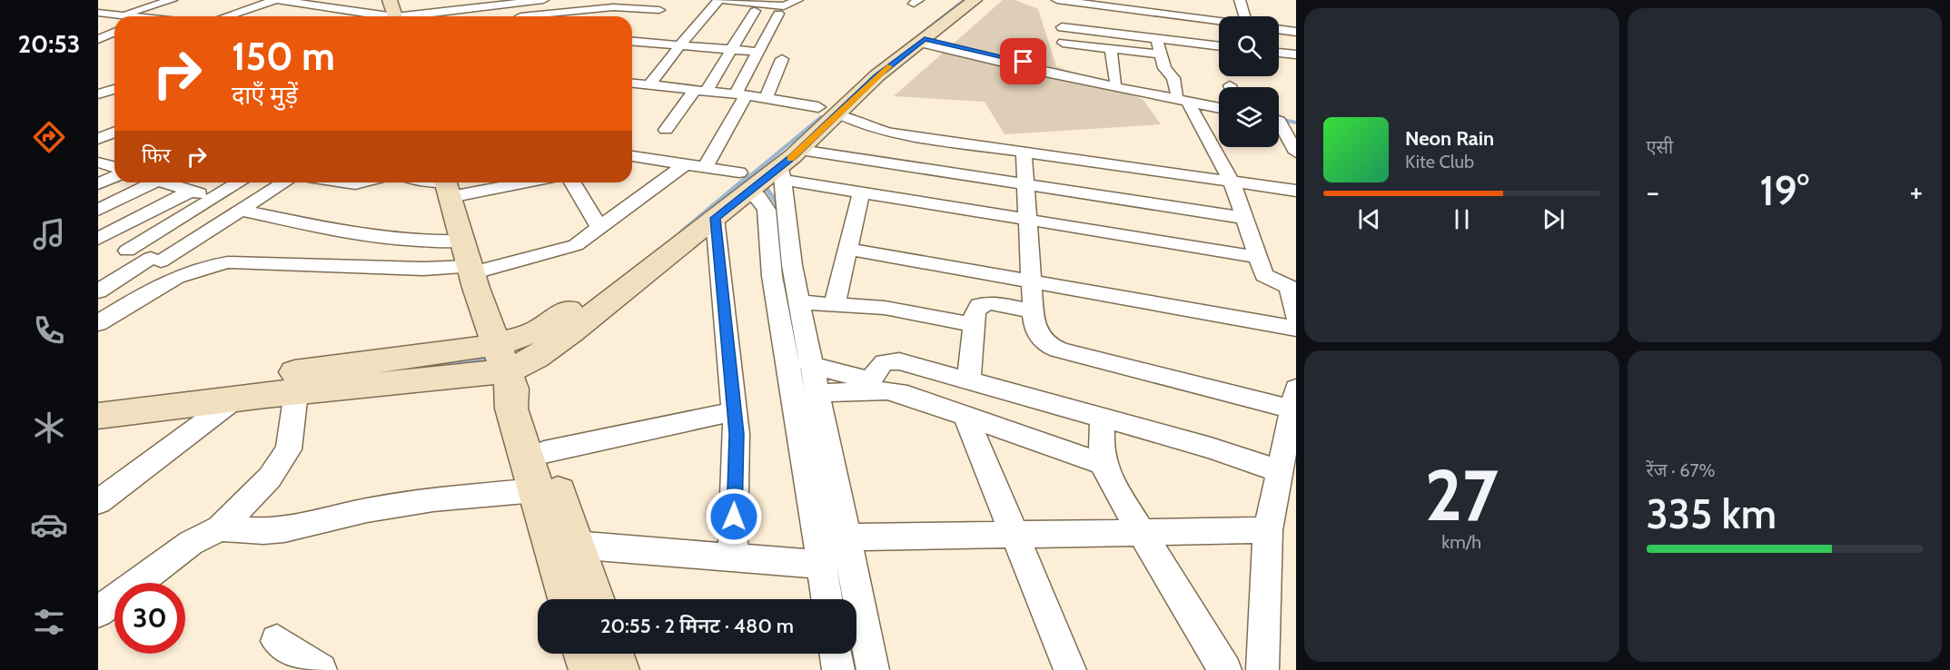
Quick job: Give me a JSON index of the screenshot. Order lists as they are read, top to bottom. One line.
{"page":{"tabs":"20:53","tile":["एसी",["27","km/h"],["रेंज · 67%","335 km"]],"turn":["150 m","दाएँ मुड़ें"],"song":["Neon Rain","Kite Club"],"then":"फिर","heat":["−","19°","+"],"limit":"30","trip":"20:55 · 2 मिनट · 480 m"}}
